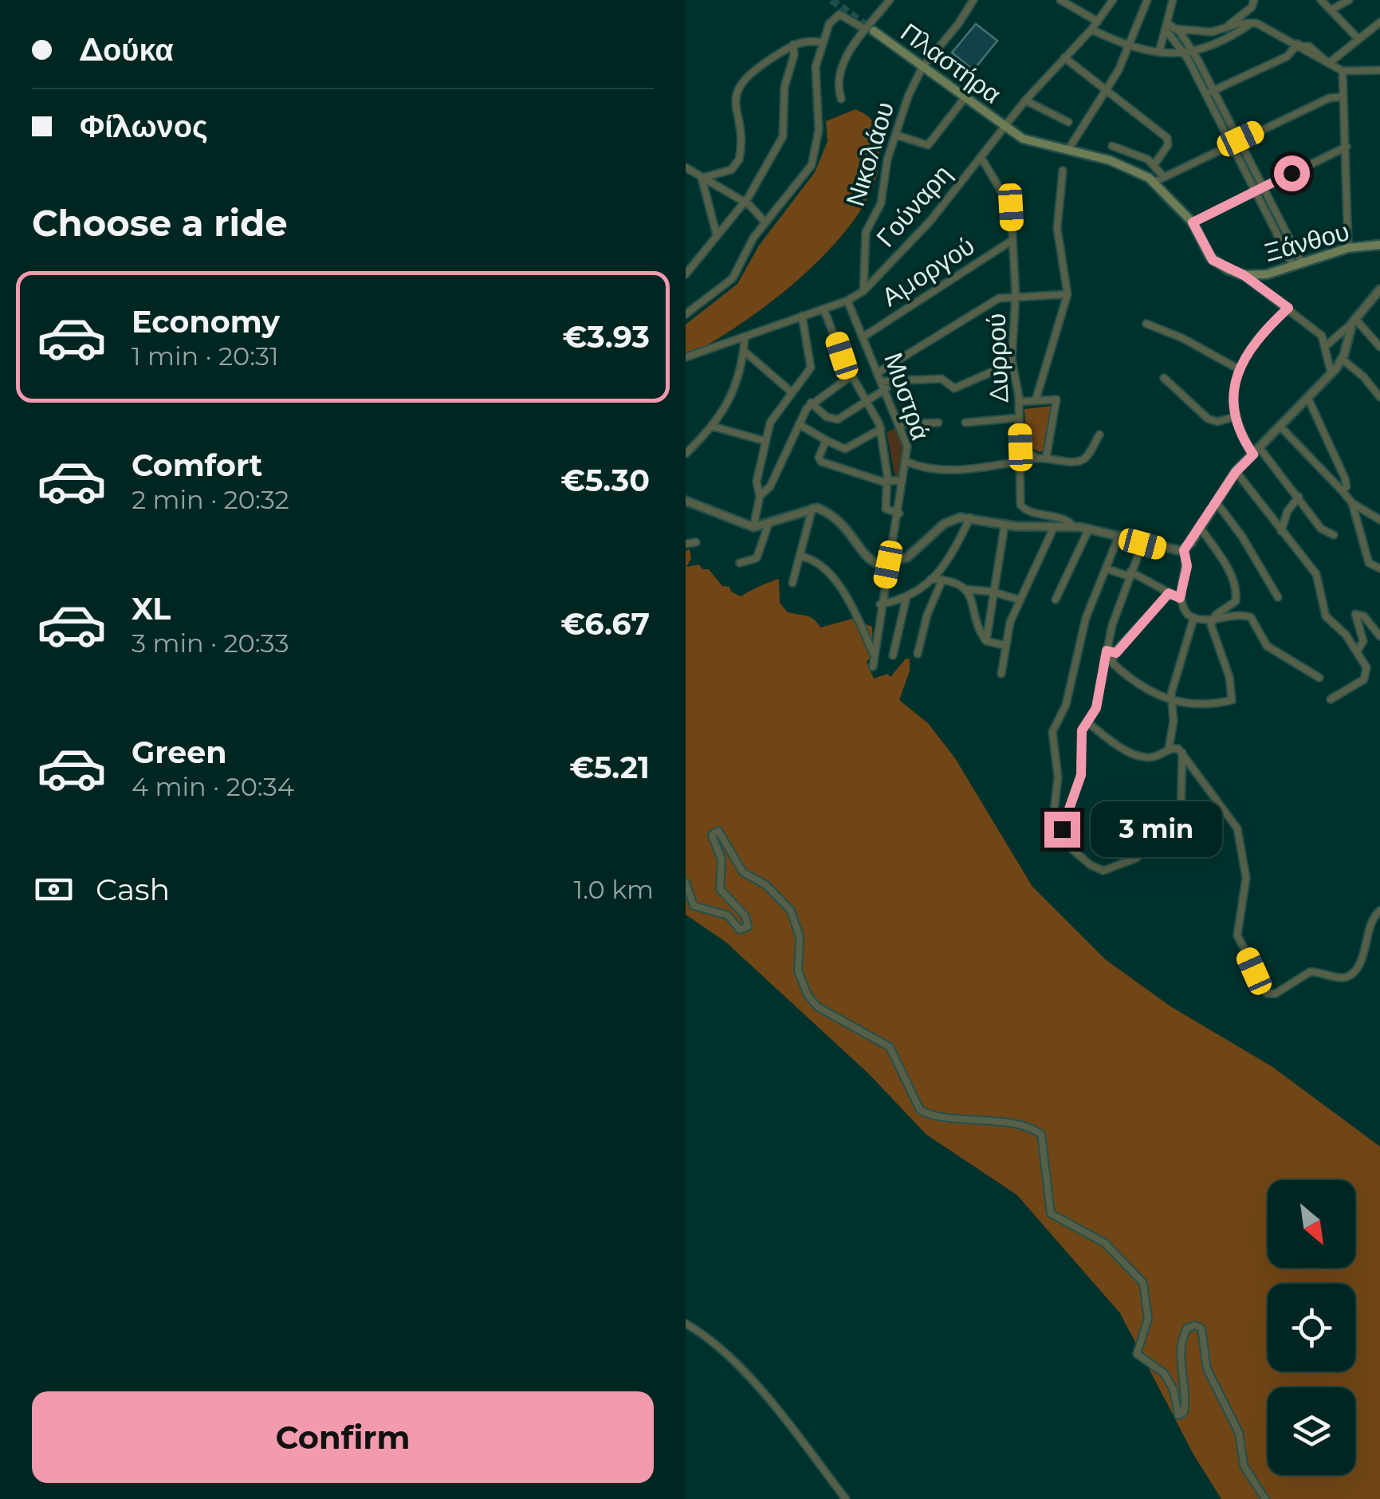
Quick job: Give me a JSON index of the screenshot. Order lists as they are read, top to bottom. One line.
{"streets":{"main road":["Πλαστήρα","Ξάνθου"],"street":["Νικολάου","Γούναρη","Αμοργού","Δυρρού","Μυστρά"]},"crossings":[["Πλαστήρα","Νικολάου"],["Πλαστήρα","Γούναρη"],["Πλαστήρα","Ξάνθου"],["Νικολάου","Γούναρη"],["Γούναρη","Δυρρού"],["Γούναρη","Μυστρά"],["Αμοργού","Δυρρού"],["Αμοργού","Μυστρά"]],"north":"bottom right","page":{"banner":["Δούκα","Φίλωνος"],"heading":"Choose a ride","list":[{"name":"Economy","note":"1 min · 20:31","value":"€3.93"},{"name":"Comfort","note":"2 min · 20:32","value":"€5.30"},{"name":"XL","note":"3 min · 20:33","value":"€6.67"},{"name":"Green","note":"4 min · 20:34","value":"€5.21"}],"bubble":"3 min","pay":["Cash","1.0 km"],"buttons":"Confirm"}}
